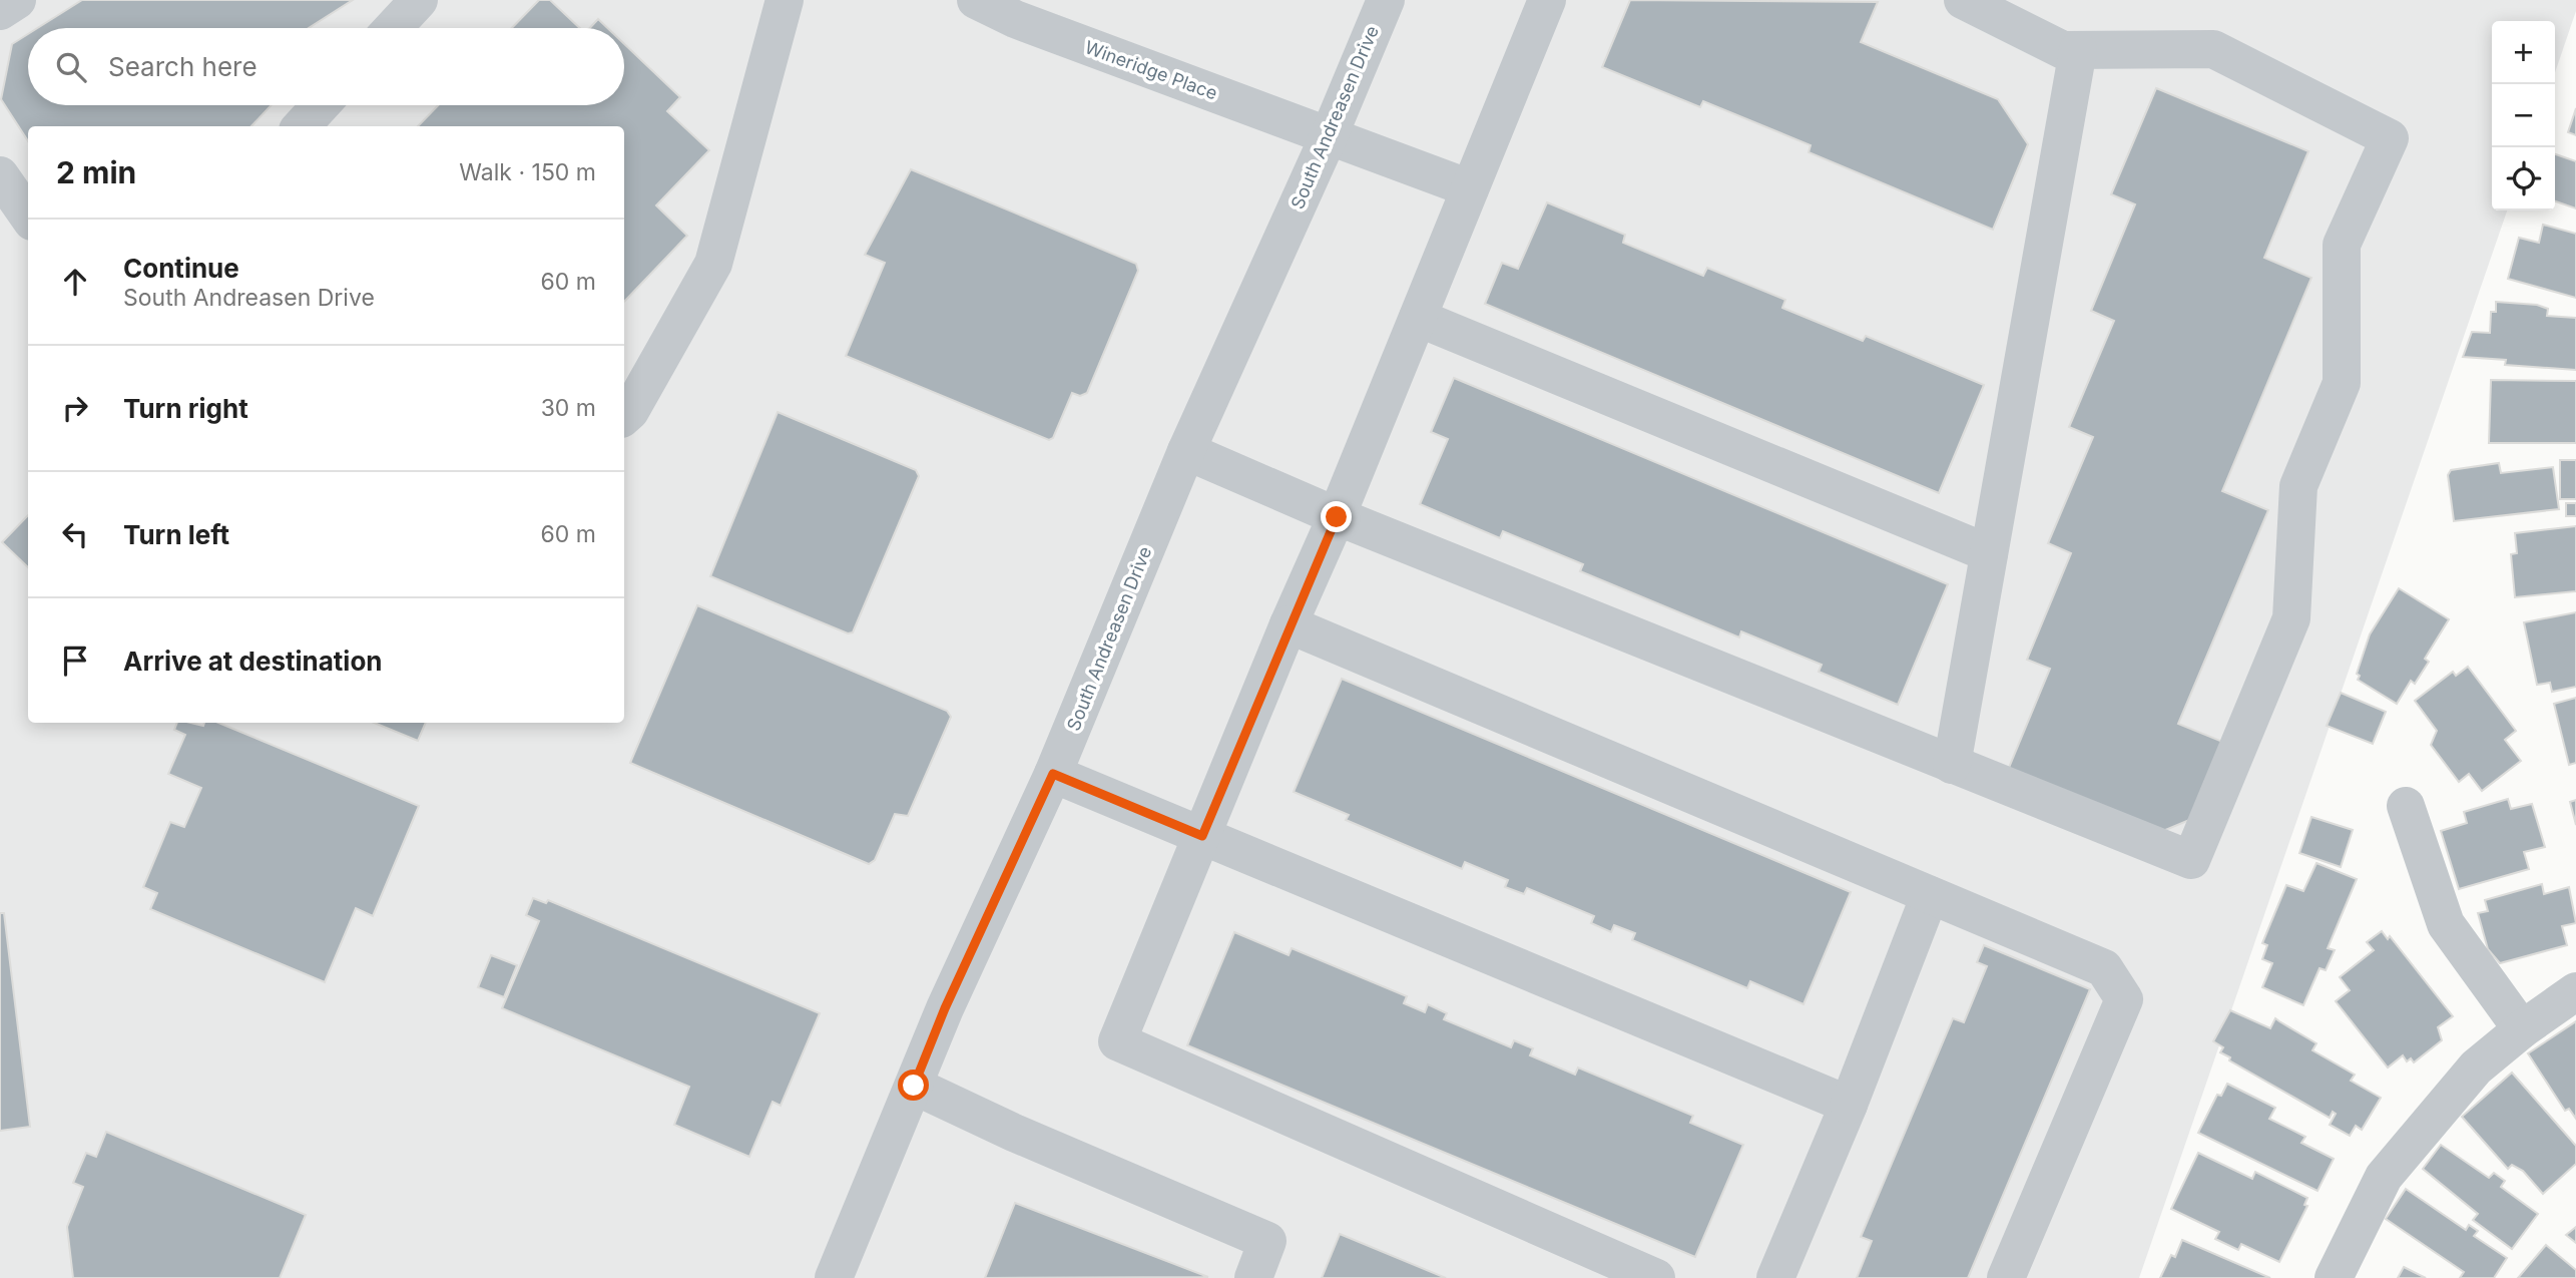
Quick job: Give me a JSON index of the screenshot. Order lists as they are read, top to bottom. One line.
{"streets":{"street":["Wineridge Place","South Andreasen Drive"]},"crossings":[["Wineridge Place","South Andreasen Drive"]],"page":{"map_buttons":["+","−"],"search":"Search here","heading":["2 min","Walk · 150 m"],"list":[["Continue","South Andreasen Drive","60 m"],["Turn right","30 m"],["Turn left","60 m"],"Arrive at destination"]}}
